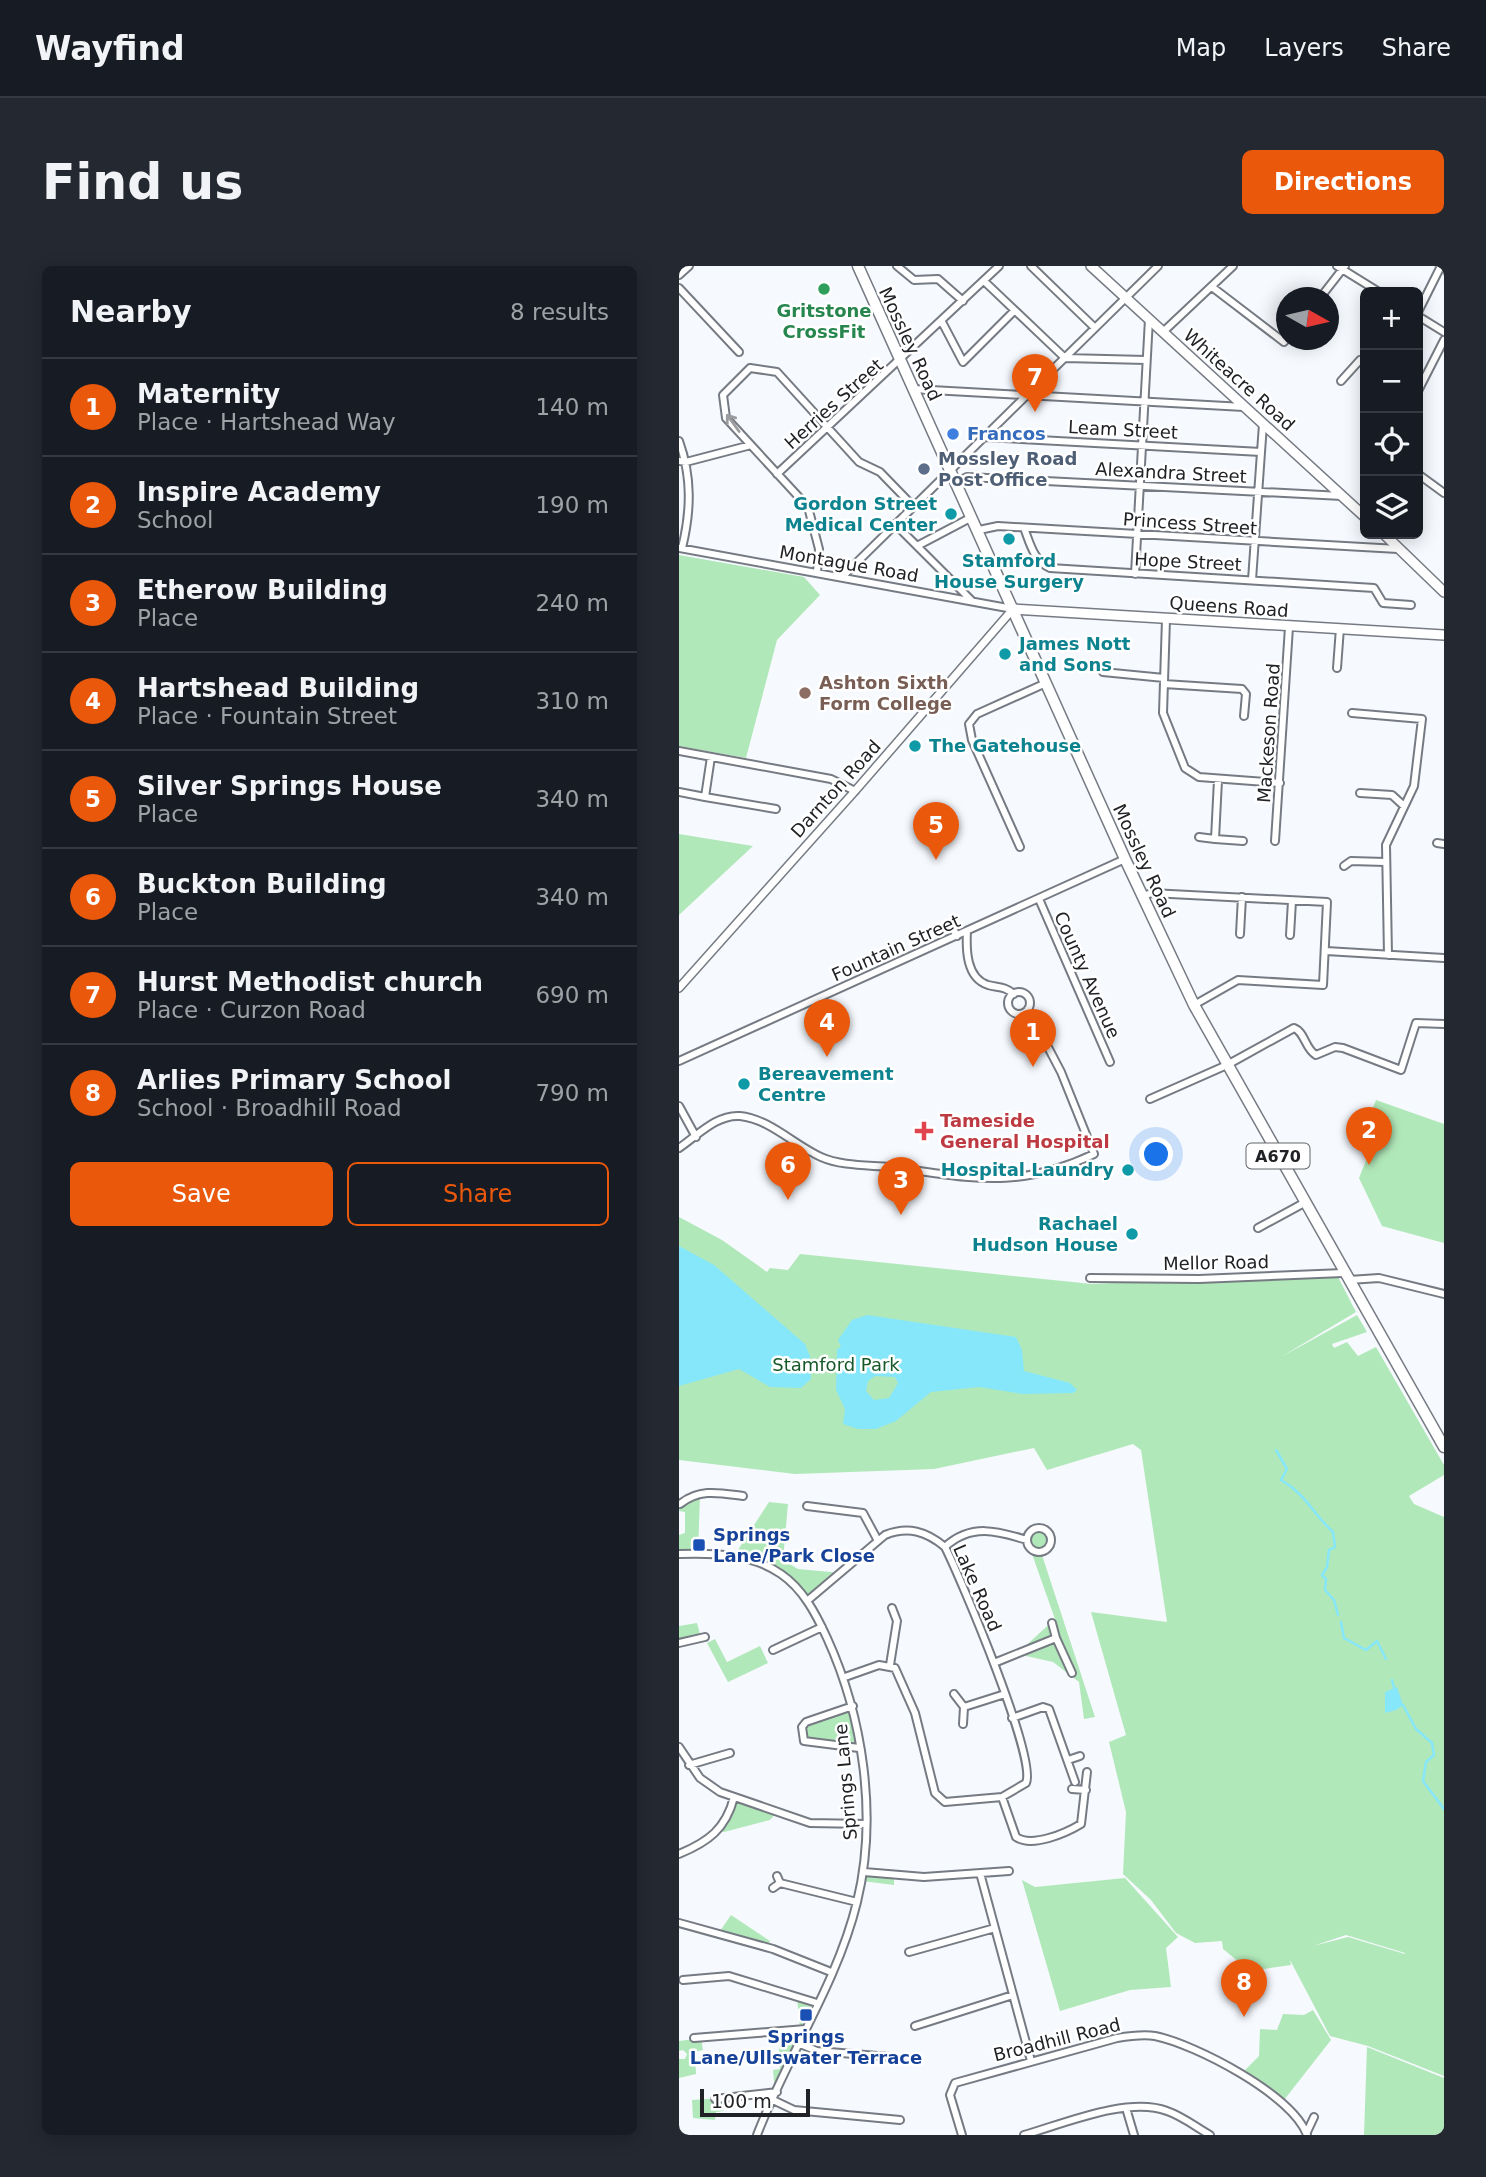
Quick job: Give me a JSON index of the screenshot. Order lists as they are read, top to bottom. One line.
{"streets":{"main road":["Mossley Road","Whiteacre Road","Queens Road","A670"],"street":["Herries Street","Leam Street","Alexandra Street","Princess Street","Hope Street","Montague Road","Mackeson Road","Darnton Road","Fountain Street","County Avenue","Mellor Road","Lake Road","Springs Lane","Broadhill Road"]},"crossings":[["Mossley Road","Herries Street"],["Mossley Road","Alexandra Street"],["Mossley Road","Princess Street"],["Mossley Road","Montague Road"],["Mossley Road","Queens Road"],["Mossley Road","Darnton Road"],["Mossley Road","Fountain Street"],["Mossley Road","Mellor Road"],["Whiteacre Road","Alexandra Street"],["Princess Street","Hope Street"],["Montague Road","Queens Road"],["Montague Road","Darnton Road"],["Queens Road","Mackeson Road"],["Queens Road","Darnton Road"],["Fountain Street","County Avenue"],["Lake Road","Springs Lane"]],"parks":["Stamford Park"],"places":{"other":["Gritstone CrossFit","Francos","Mossley Road Post Office","Gordon Street Medical Center","Stamford House Surgery","James Nott and Sons","Ashton Sixth Form College","The Gatehouse","Bereavement Centre","Hospital Laundry","Rachael Hudson House"],"health":["Tameside General Hospital"],"transit":["Springs Lane/Park Close","Springs Lane/Ullswater Terrace"]},"scale_bar":"100 m","north":"right","page":{"header":"Wayfind","nav":["Map","Layers","Share"],"buttons":["Directions",["Save","Share"]],"title":"Find us","heading":["Nearby","8 results"],"map_buttons":["+","−"],"pins":["7","5","4","1","2","6","3","8"],"list":[{"mark":"1","name":"Maternity","note":"Place · Hartshead Way","value":"140 m"},{"mark":"2","name":"Inspire Academy","note":"School","value":"190 m"},{"mark":"3","name":"Etherow Building","note":"Place","value":"240 m"},{"mark":"4","name":"Hartshead Building","note":"Place · Fountain Street","value":"310 m"},{"mark":"5","name":"Silver Springs House","note":"Place","value":"340 m"},{"mark":"6","name":"Buckton Building","note":"Place","value":"340 m"},{"mark":"7","name":"Hurst Methodist church","note":"Place · Curzon Road","value":"690 m"},{"mark":"8","name":"Arlies Primary School","note":"School · Broadhill Road","value":"790 m"}],"scale":"100 m"}}
